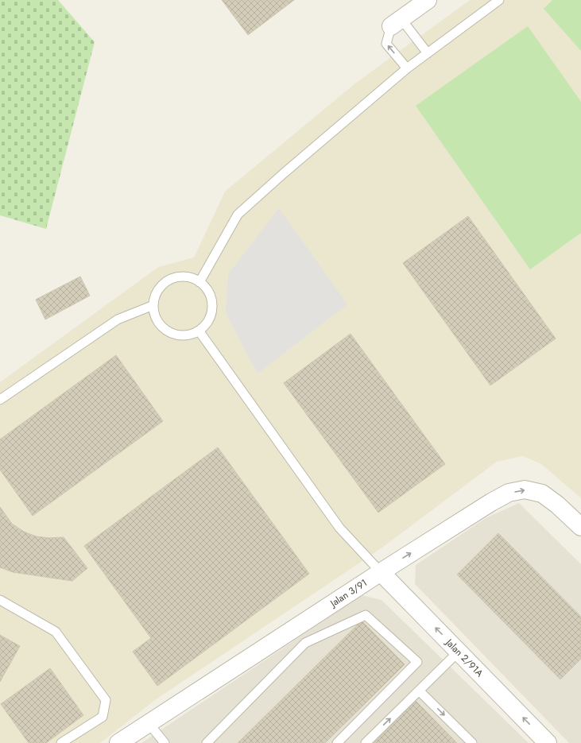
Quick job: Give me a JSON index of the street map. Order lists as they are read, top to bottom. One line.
{"streets":{"street":["Jalan 3/91","Jalan 2/91A"]},"crossings":[["Jalan 3/91","Jalan 2/91A"]],"one_way":["Jalan 3/91","Jalan 2/91A"]}
